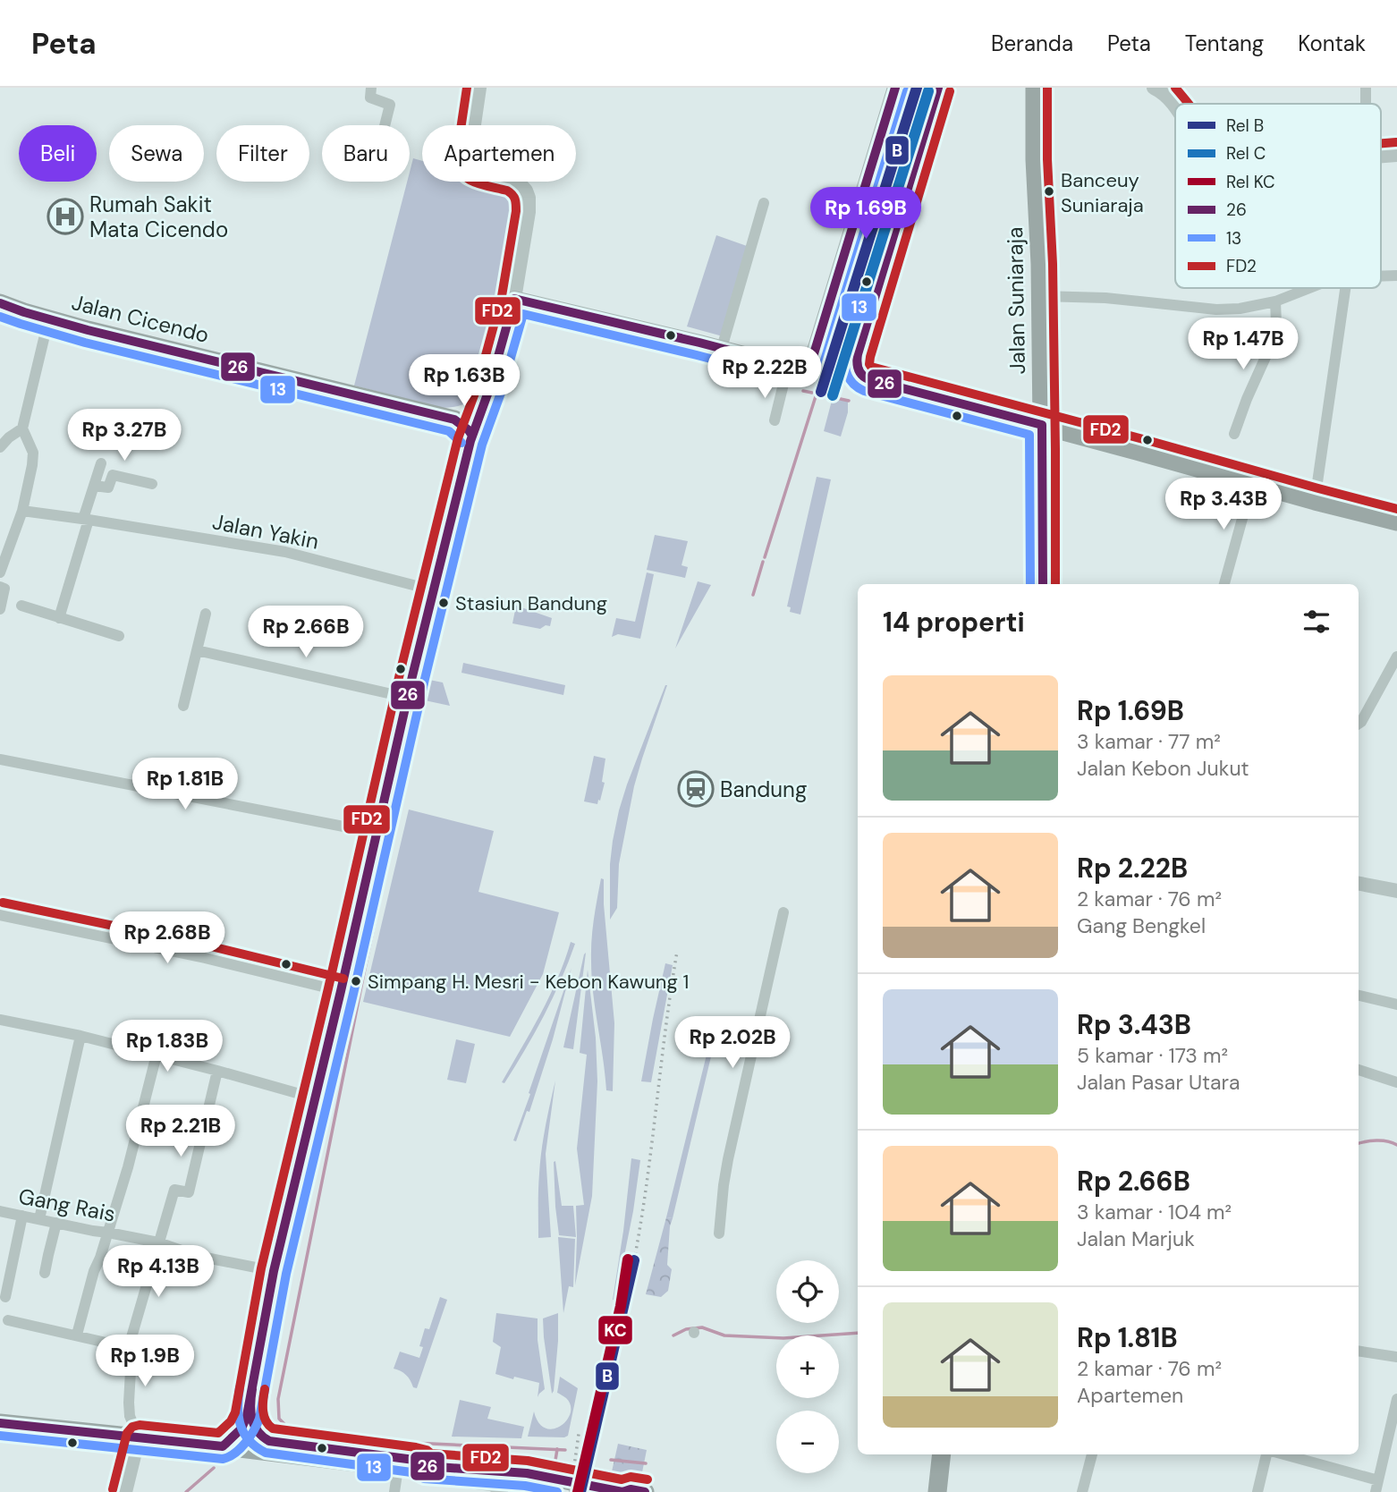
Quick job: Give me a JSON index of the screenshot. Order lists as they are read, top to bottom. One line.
{"streets":{"main road":["Jalan Suniaraja","Jalan Cicendo"],"street":["Jalan Yakin","Gang Rais"]},"places":{"other":["Banceuy Suniaraja","Stasiun Bandung","Simpang H. Mesri - Kebon Kawung 1"],"hospital":["Rumah Sakit Mata Cicendo"],"station":["Bandung"]},"lines":["rail line B","transit line 26","transit line 13","transit line FD2","rail line C","rail line KC"],"legend":["Rel B","Rel C","Rel KC","26","13","FD2"],"page":{"header":"Peta","nav":["Beranda","Peta","Tentang","Kontak"],"chip":["Beli","Sewa","Filter","Baru","Apartemen"],"price":["Rp 1.69B","Rp 1.47B","Rp 2.22B","Rp 1.63B","Rp 3.27B","Rp 3.43B","Rp 2.66B","Rp 1.81B","Rp 2.68B","Rp 2.02B","Rp 1.83B","Rp 2.21B","Rp 4.13B","Rp 1.9B"],"heading":"14 properti","list":[{"name":"Rp 1.69B","note":"3 kamar · 77 m² · Jalan Kebon Jukut"},{"name":"Rp 2.22B","note":"2 kamar · 76 m² · Gang Bengkel"},{"name":"Rp 3.43B","note":"5 kamar · 173 m² · Jalan Pasar Utara"},{"name":"Rp 2.66B","note":"3 kamar · 104 m² · Jalan Marjuk"},{"name":"Rp 1.81B","note":"2 kamar · 76 m² · Apartemen"}],"map_buttons":["+","−"]}}
